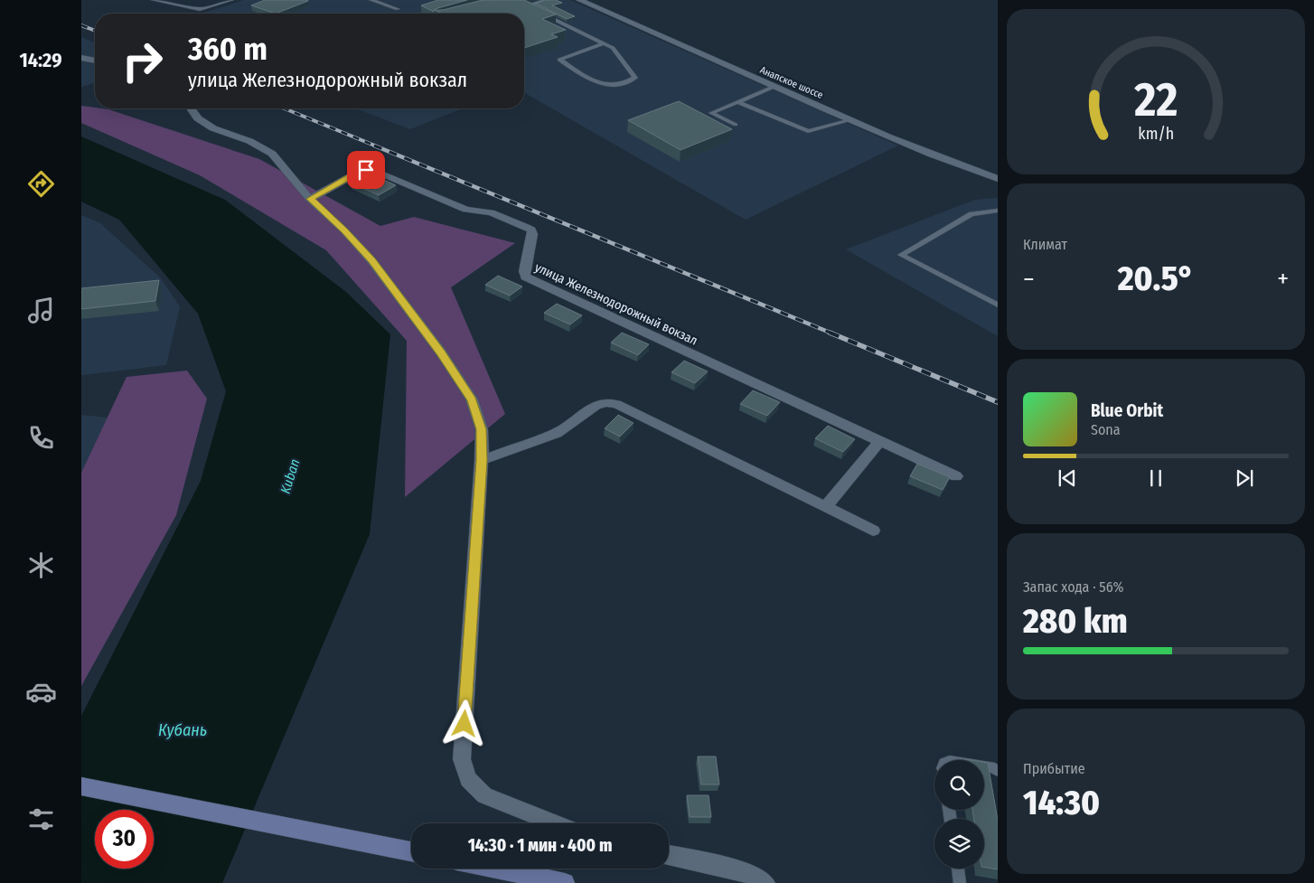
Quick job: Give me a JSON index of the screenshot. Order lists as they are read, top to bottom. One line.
{"streets":{"street":["Анапское шоссе","улица Железнодорожный вокзал"]},"water":["Kuban","Кубань"],"page":{"tabs":"14:29","turn":["360 m","улица Железнодорожный вокзал"],"tile":["Климат",["Запас хода · 56%","280 km"],["Прибытие","14:30"]],"heat":["−","20.5°","+"],"song":["Blue Orbit","Sona"],"limit":"30","trip":"14:30 · 1 мин · 400 m","gauge":["22","km/h"]}}
